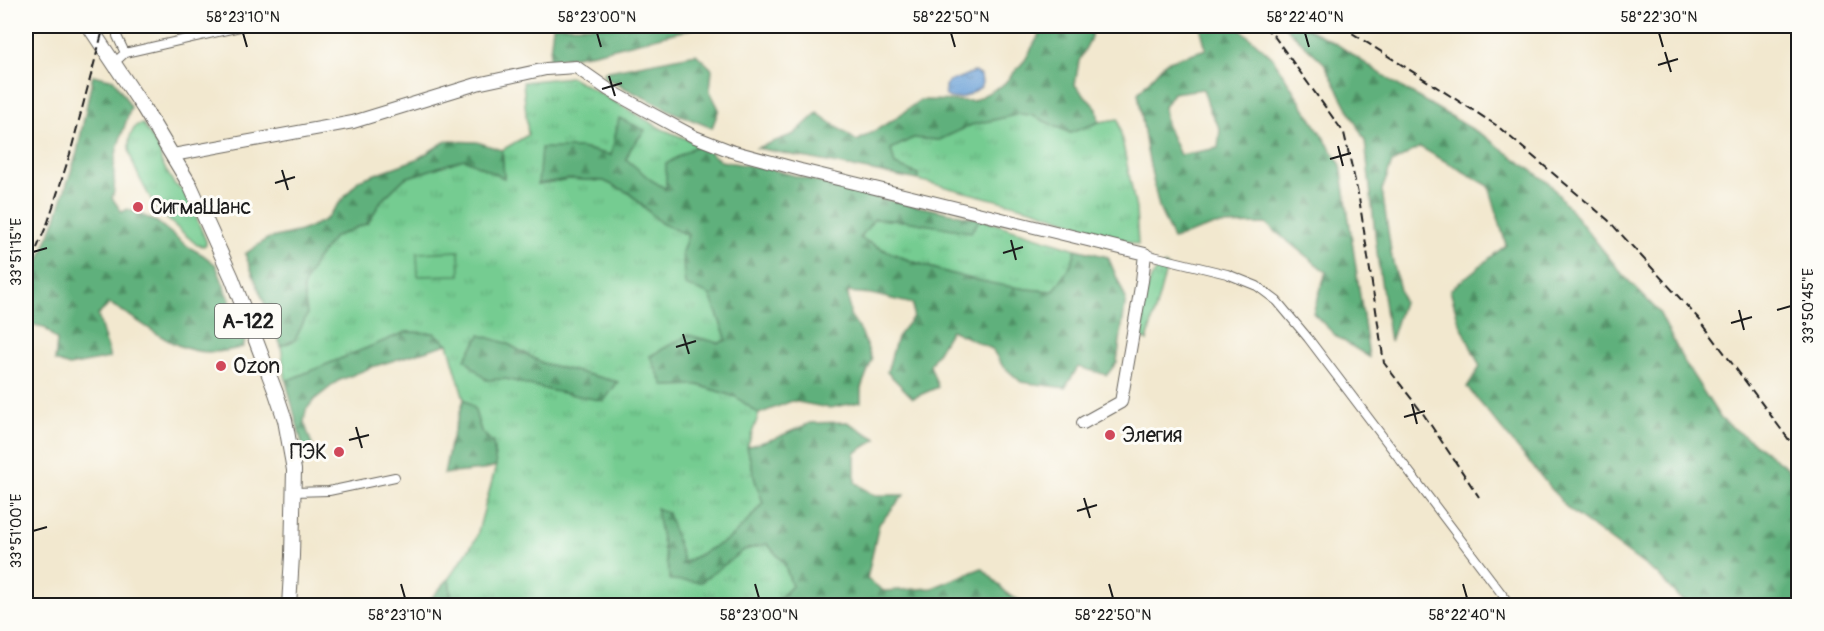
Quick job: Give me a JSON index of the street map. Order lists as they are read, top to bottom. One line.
{"streets":{"main road":["А-122"]},"places":["СигмаШанс","Ozon","Элегия","ПЭК"],"coordinates":["58°23'10\"N","58°23'00\"N","58°22'50\"N","58°22'40\"N","58°22'30\"N","33°51'15\"E","33°50'45\"E","33°51'00\"E"]}
